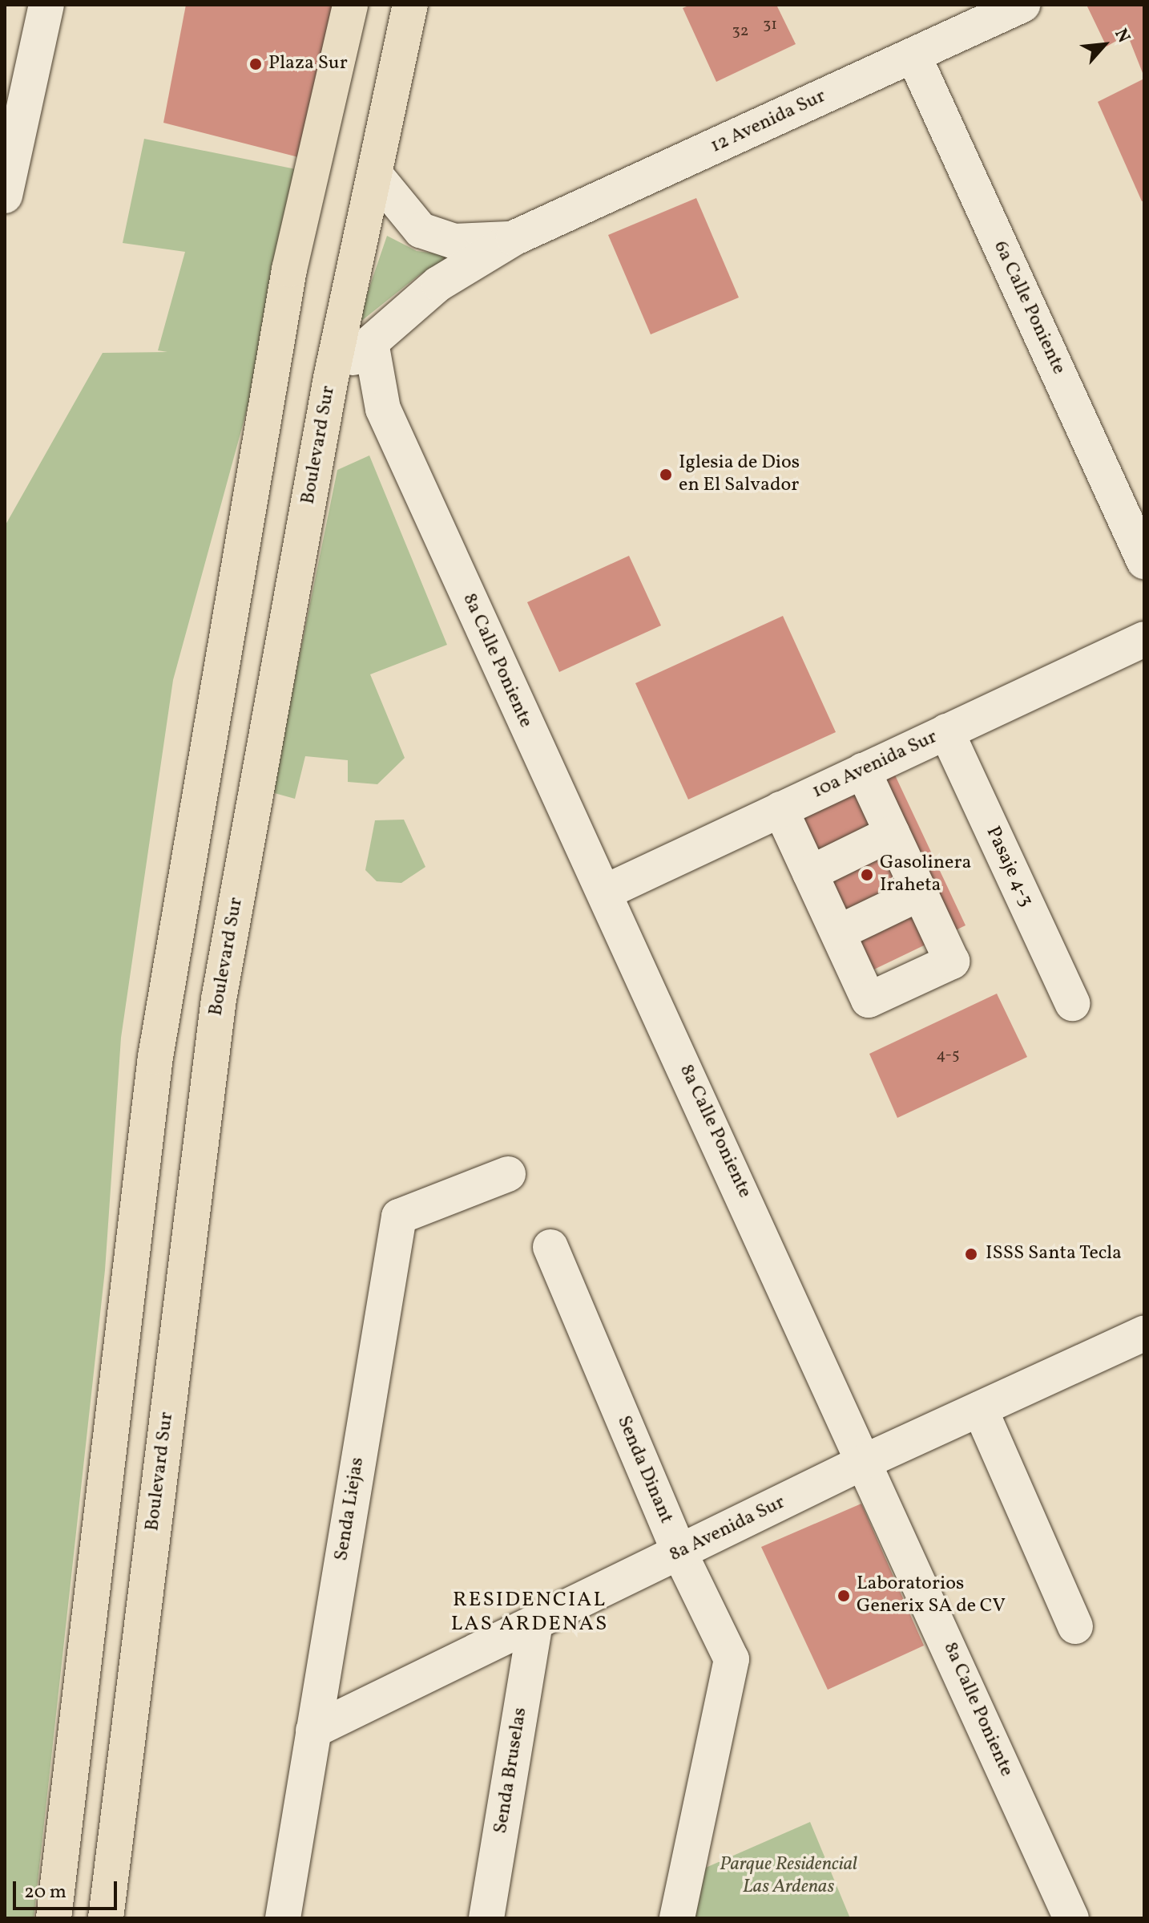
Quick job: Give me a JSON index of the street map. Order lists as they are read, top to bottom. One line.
{"streets":{"highway":["Boulevard Sur"],"street":["12 Avenida Sur","6a Calle Poniente","8a Calle Poniente","10a Avenida Sur","Pasaje 4-3","Senda Dinant","Senda Liejas","8a Avenida Sur","Senda Bruselas"]},"crossings":[["12 Avenida Sur","6a Calle Poniente"],["12 Avenida Sur","Boulevard Sur"],["12 Avenida Sur","8a Calle Poniente"],["8a Calle Poniente","10a Avenida Sur"],["8a Calle Poniente","8a Avenida Sur"],["10a Avenida Sur","Pasaje 4-3"],["Senda Dinant","8a Avenida Sur"],["Senda Liejas","8a Avenida Sur"],["8a Avenida Sur","Senda Bruselas"]],"districts":["RESIDENCIAL LAS ARDENAS"],"parks":["Parque Residencial Las Ardenas"],"places":["Plaza Sur","Iglesia de Dios en El Salvador","Gasolinera Iraheta","ISSS Santa Tecla","Laboratorios Generix SA de CV"],"house_numbers":["31","32","4-5"],"scale_bar":"20 m","north":"top right"}
